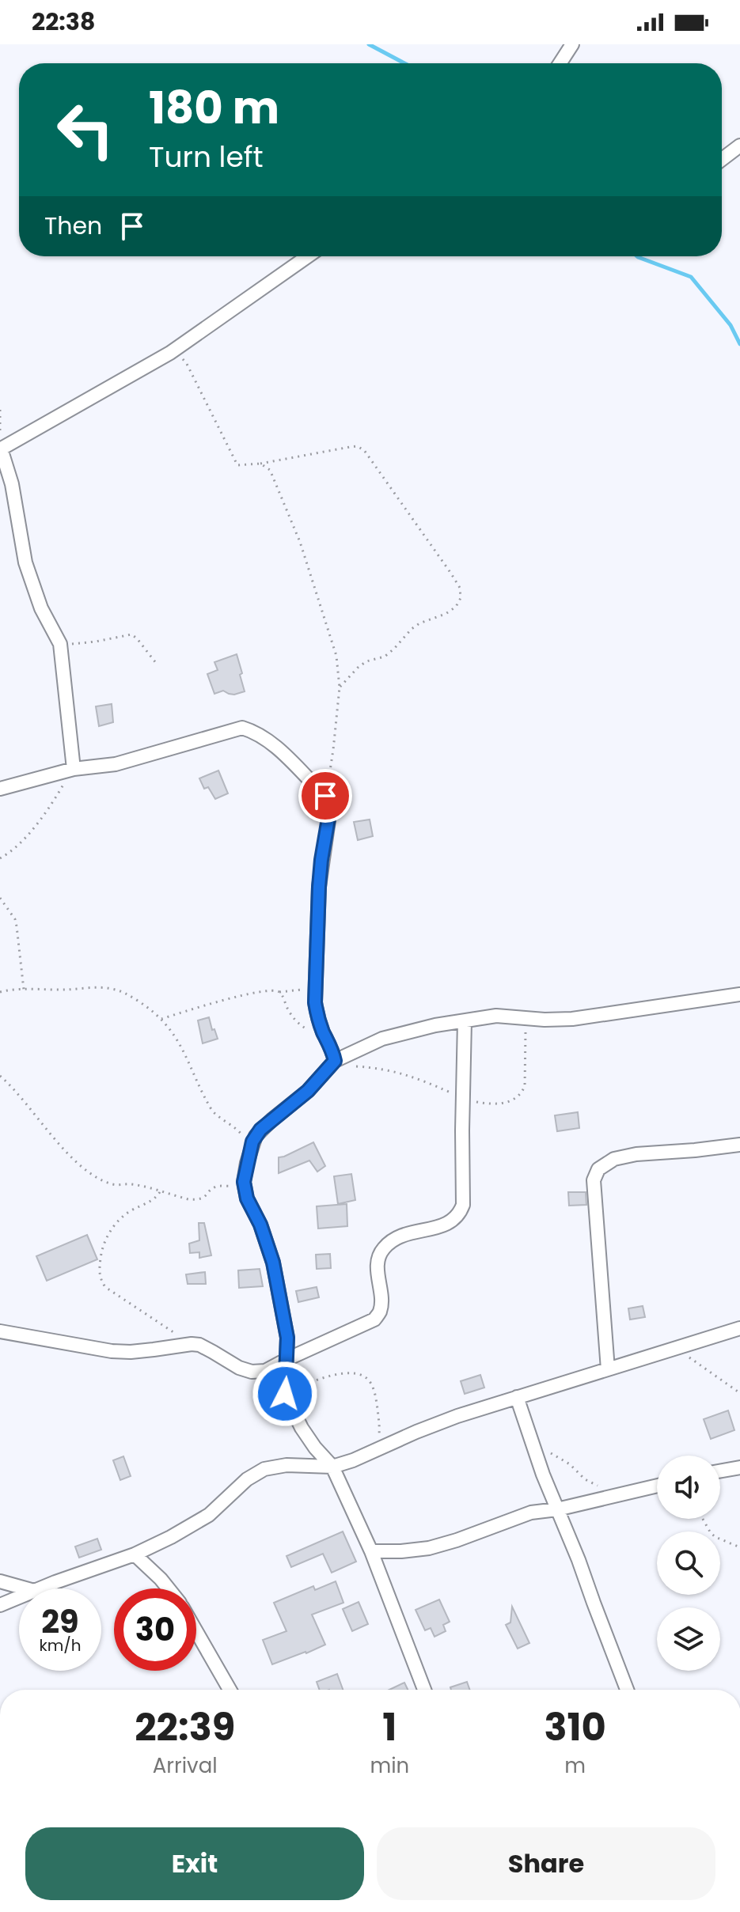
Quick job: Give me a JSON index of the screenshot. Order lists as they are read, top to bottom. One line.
{"page":{"status":"22:38","turn":["180 m","Turn left"],"then":"Then","speed":"29 km/h","limit":"30","eta":["22:39","Arrival","1","min","310","m"],"buttons":["Exit","Share"]}}
